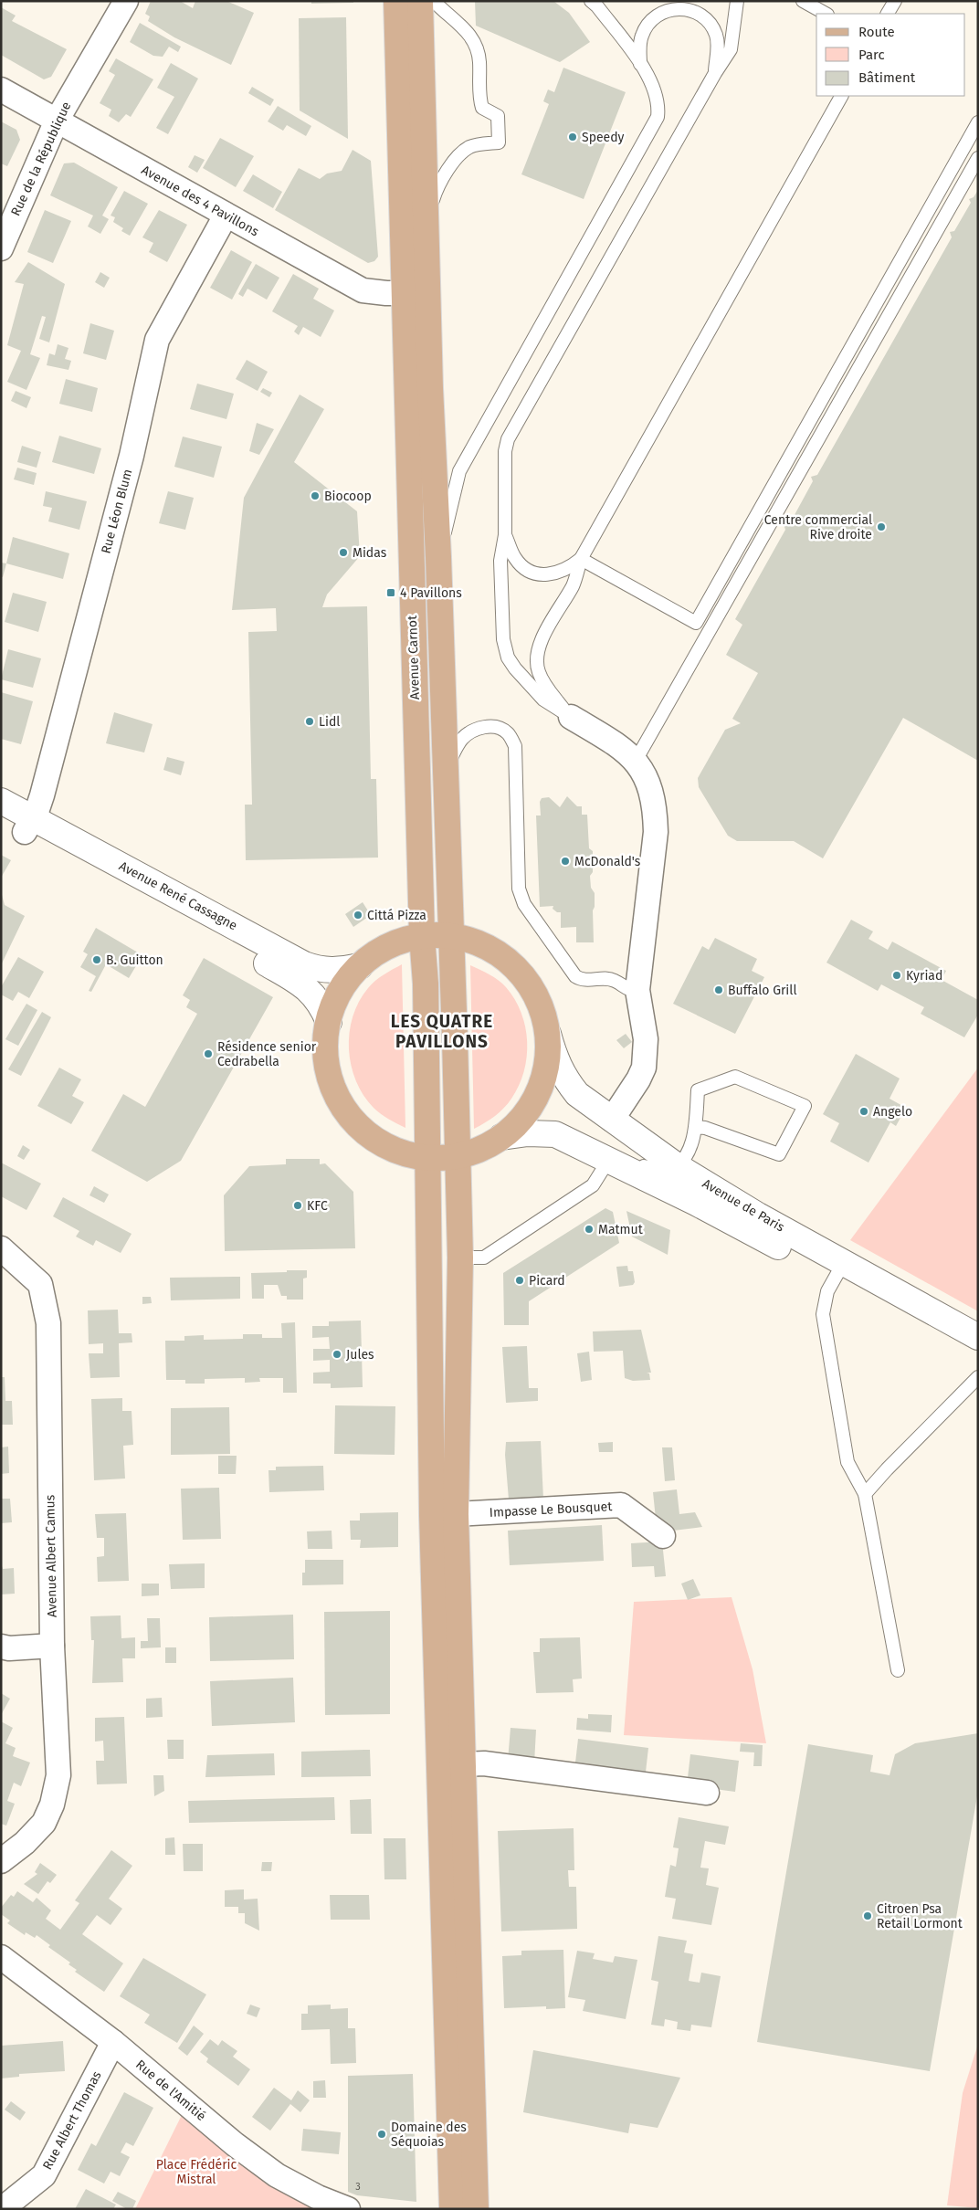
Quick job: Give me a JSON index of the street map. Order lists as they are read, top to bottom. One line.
{"streets":{"main road":["Avenue Carnot","Avenue René Cassagne","Avenue de Paris"],"street":["Rue de la République","Avenue des 4 Pavillons","Rue Léon Blum","Impasse Le Bousquet","Avenue Albert Camus","Rue de l'Amitié","Rue Albert Thomas"]},"crossings":[["Rue de la République","Avenue des 4 Pavillons"],["Avenue des 4 Pavillons","Rue Léon Blum"],["Avenue des 4 Pavillons","Avenue Carnot"],["Rue Léon Blum","Avenue René Cassagne"],["Rue de l'Amitié","Rue Albert Thomas"]],"districts":["LES QUATRE PAVILLONS"],"parks":["Place Frédéric Mistral"],"places":{"other":["Speedy","Biocoop","Centre commercial Rive droite","Midas","Lidl","McDonald's","Cittá Pizza","B. Guitton","Kyriad","Buffalo Grill","Résidence senior Cedrabella","Angelo","KFC","Matmut","Picard","Jules","Citroen Psa Retail Lormont","Domaine des Séquoias"],"transit":["4 Pavillons"]},"house_numbers":["3"],"legend":["Route","Parc","Bâtiment"]}
